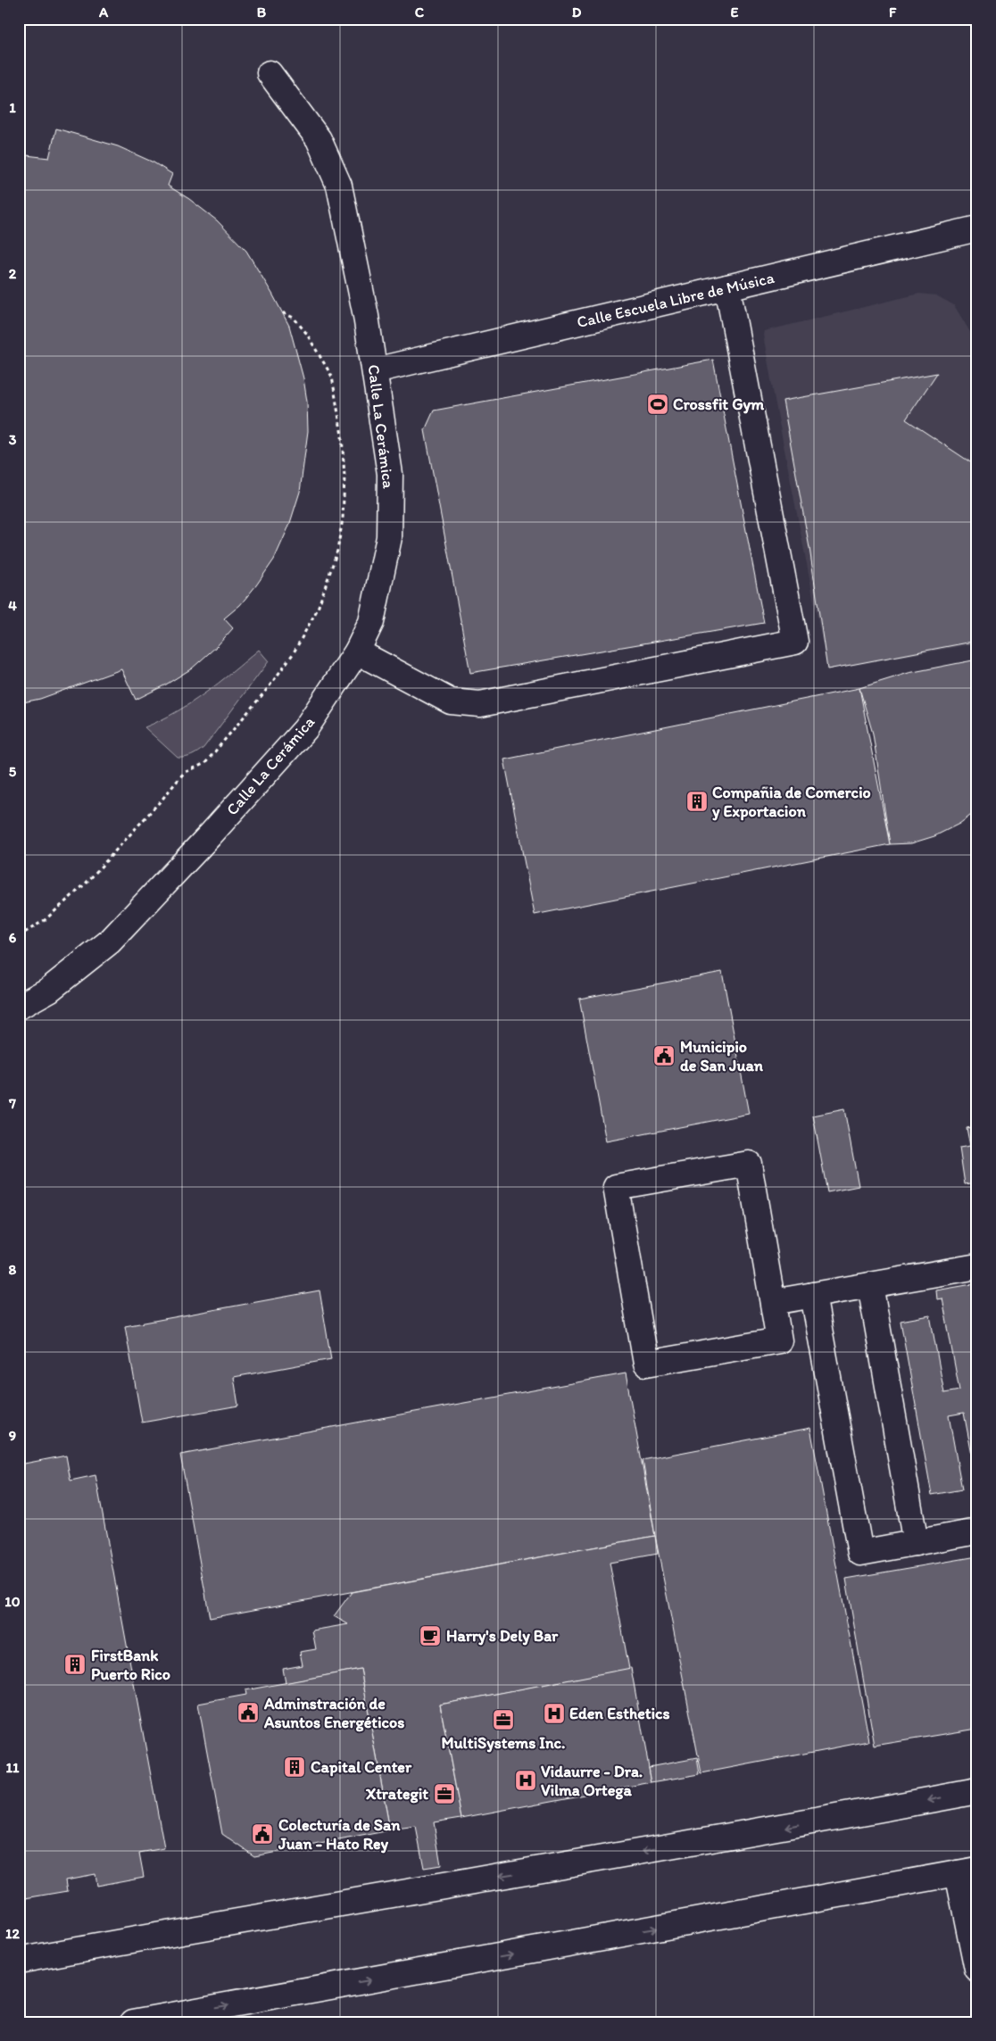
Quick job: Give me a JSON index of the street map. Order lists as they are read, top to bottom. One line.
{"streets":{"street":["Calle Escuela Libre de Música","Calle La Cerámica"]},"crossings":[["Calle Escuela Libre de Música","Calle La Cerámica"]],"places":{"sports":["Crossfit Gym"],"building":["Compañia de Comercio y Exportacion","FirstBank Puerto Rico","Capital Center"],"public building":["Municipio de San Juan","Adminstración de Asuntos Energéticos","Colecturía de San Juan - Hato Rey"],"cafe":["Harry's Dely Bar"],"hospital":["Eden Esthetics","Vidaurre - Dra. Vilma Ortega"],"office":["MultiSystems Inc.","Xtrategit"]},"grid":{"columns":["A","B","C","D","E","F"],"rows":["1","2","3","4","5","6","7","8","9","10","11","12"]}}
